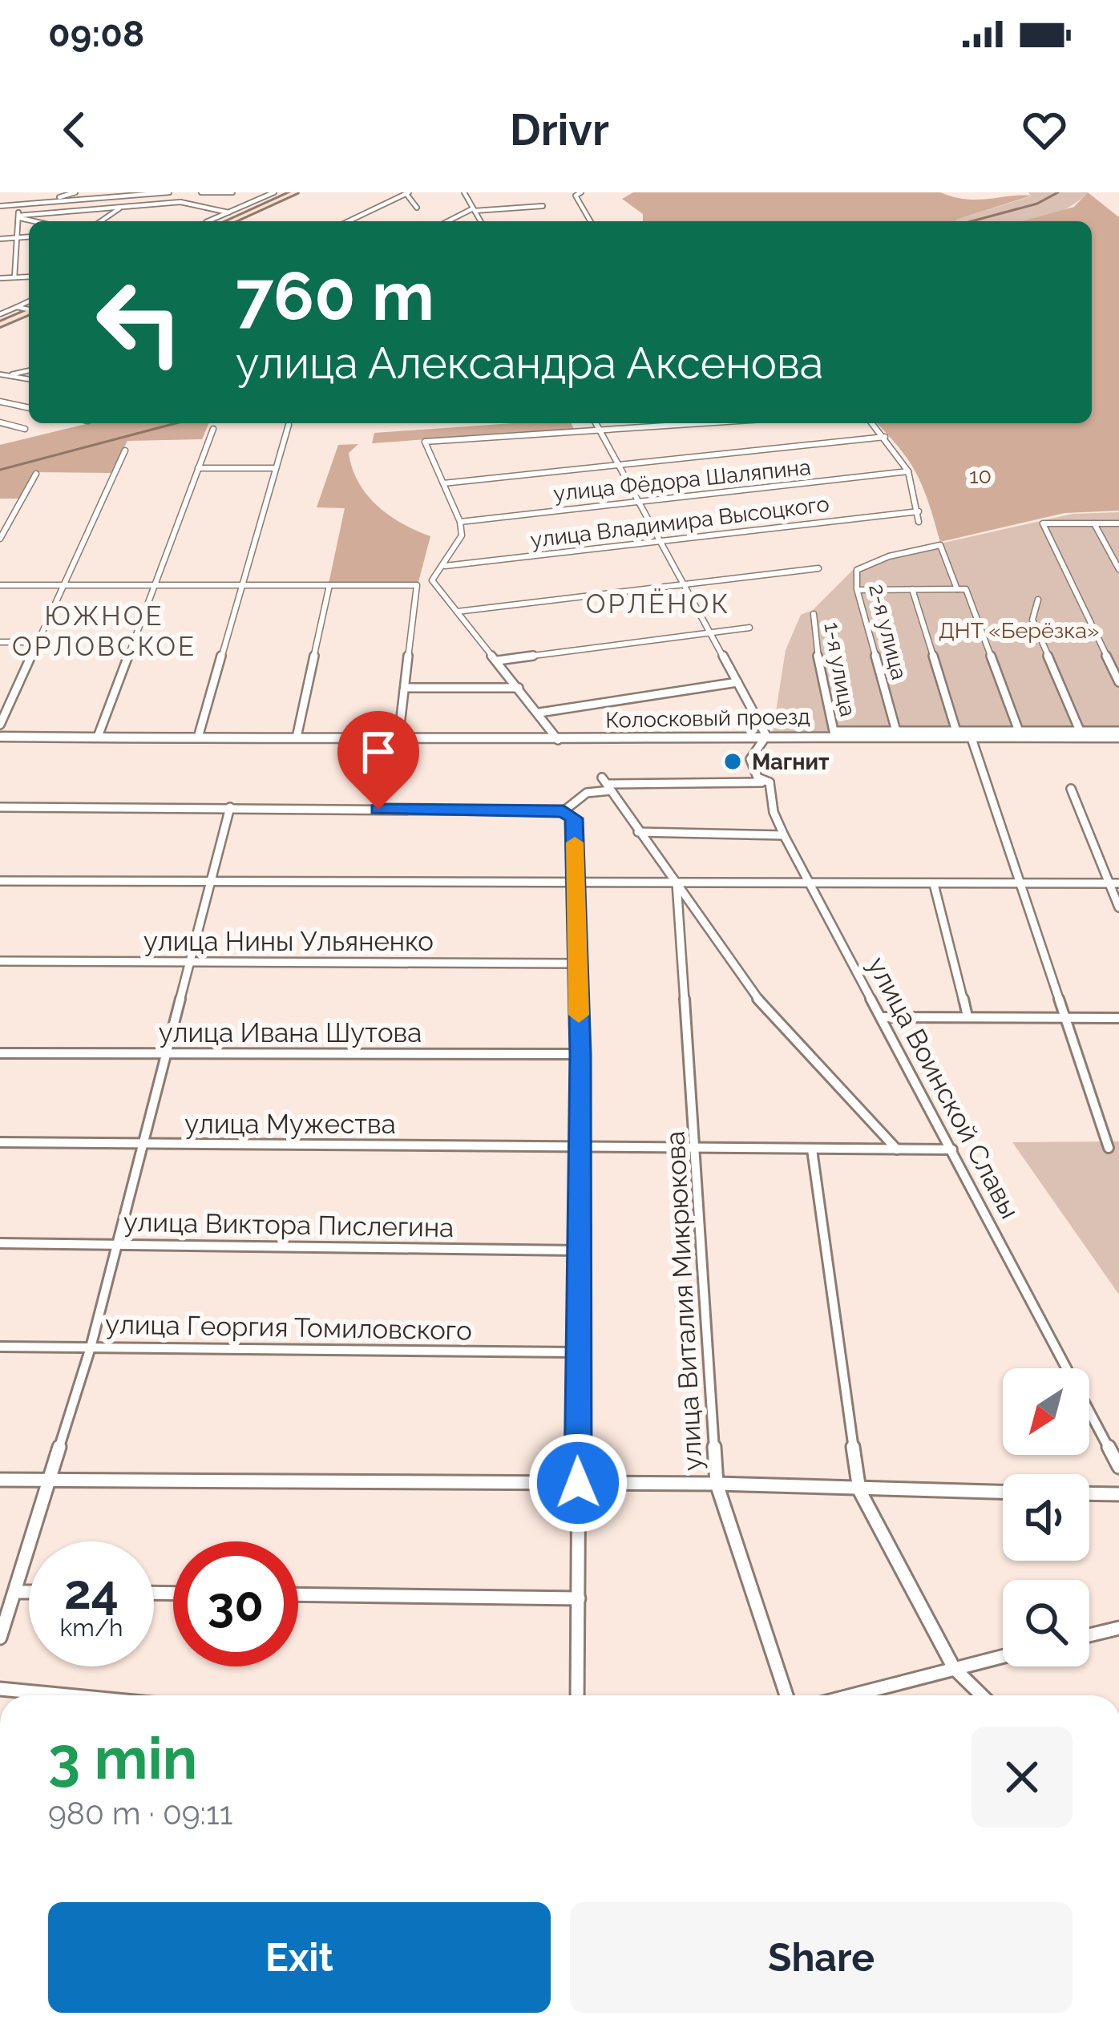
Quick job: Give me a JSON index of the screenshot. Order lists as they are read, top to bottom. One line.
{"streets":{"street":["улица Фёдора Шаляпина","улица Владимира Высоцкого","2-я улица","1-я улица","Колосковый проезд","улица Нины Ульяненко","улица Ивана Шутова","улица Воинской Славы","улица Мужества","улица Виктора Пислегина","улица Виталия Микрюкова","улица Георгия Томиловского"]},"crossings":[["2-я улица","1-я улица"],["Колосковый проезд","улица Воинской Славы"],["улица Воинской Славы","улица Мужества"],["улица Мужества","улица Виталия Микрюкова"]],"districts":["ОРЛЁНОК","ЮЖНОЕ ОРЛОВСКОЕ"],"parks":["10","ДНТ «Берёзка»"],"places":["Магнит"],"north":"bottom left","page":{"status":"09:08","header":"Drivr","turn":["760 m","улица Александра Аксенова"],"speed":"24 km/h","limit":"30","heading":["3 min","980 m · 09:11"],"buttons":["Exit","Share"]}}
